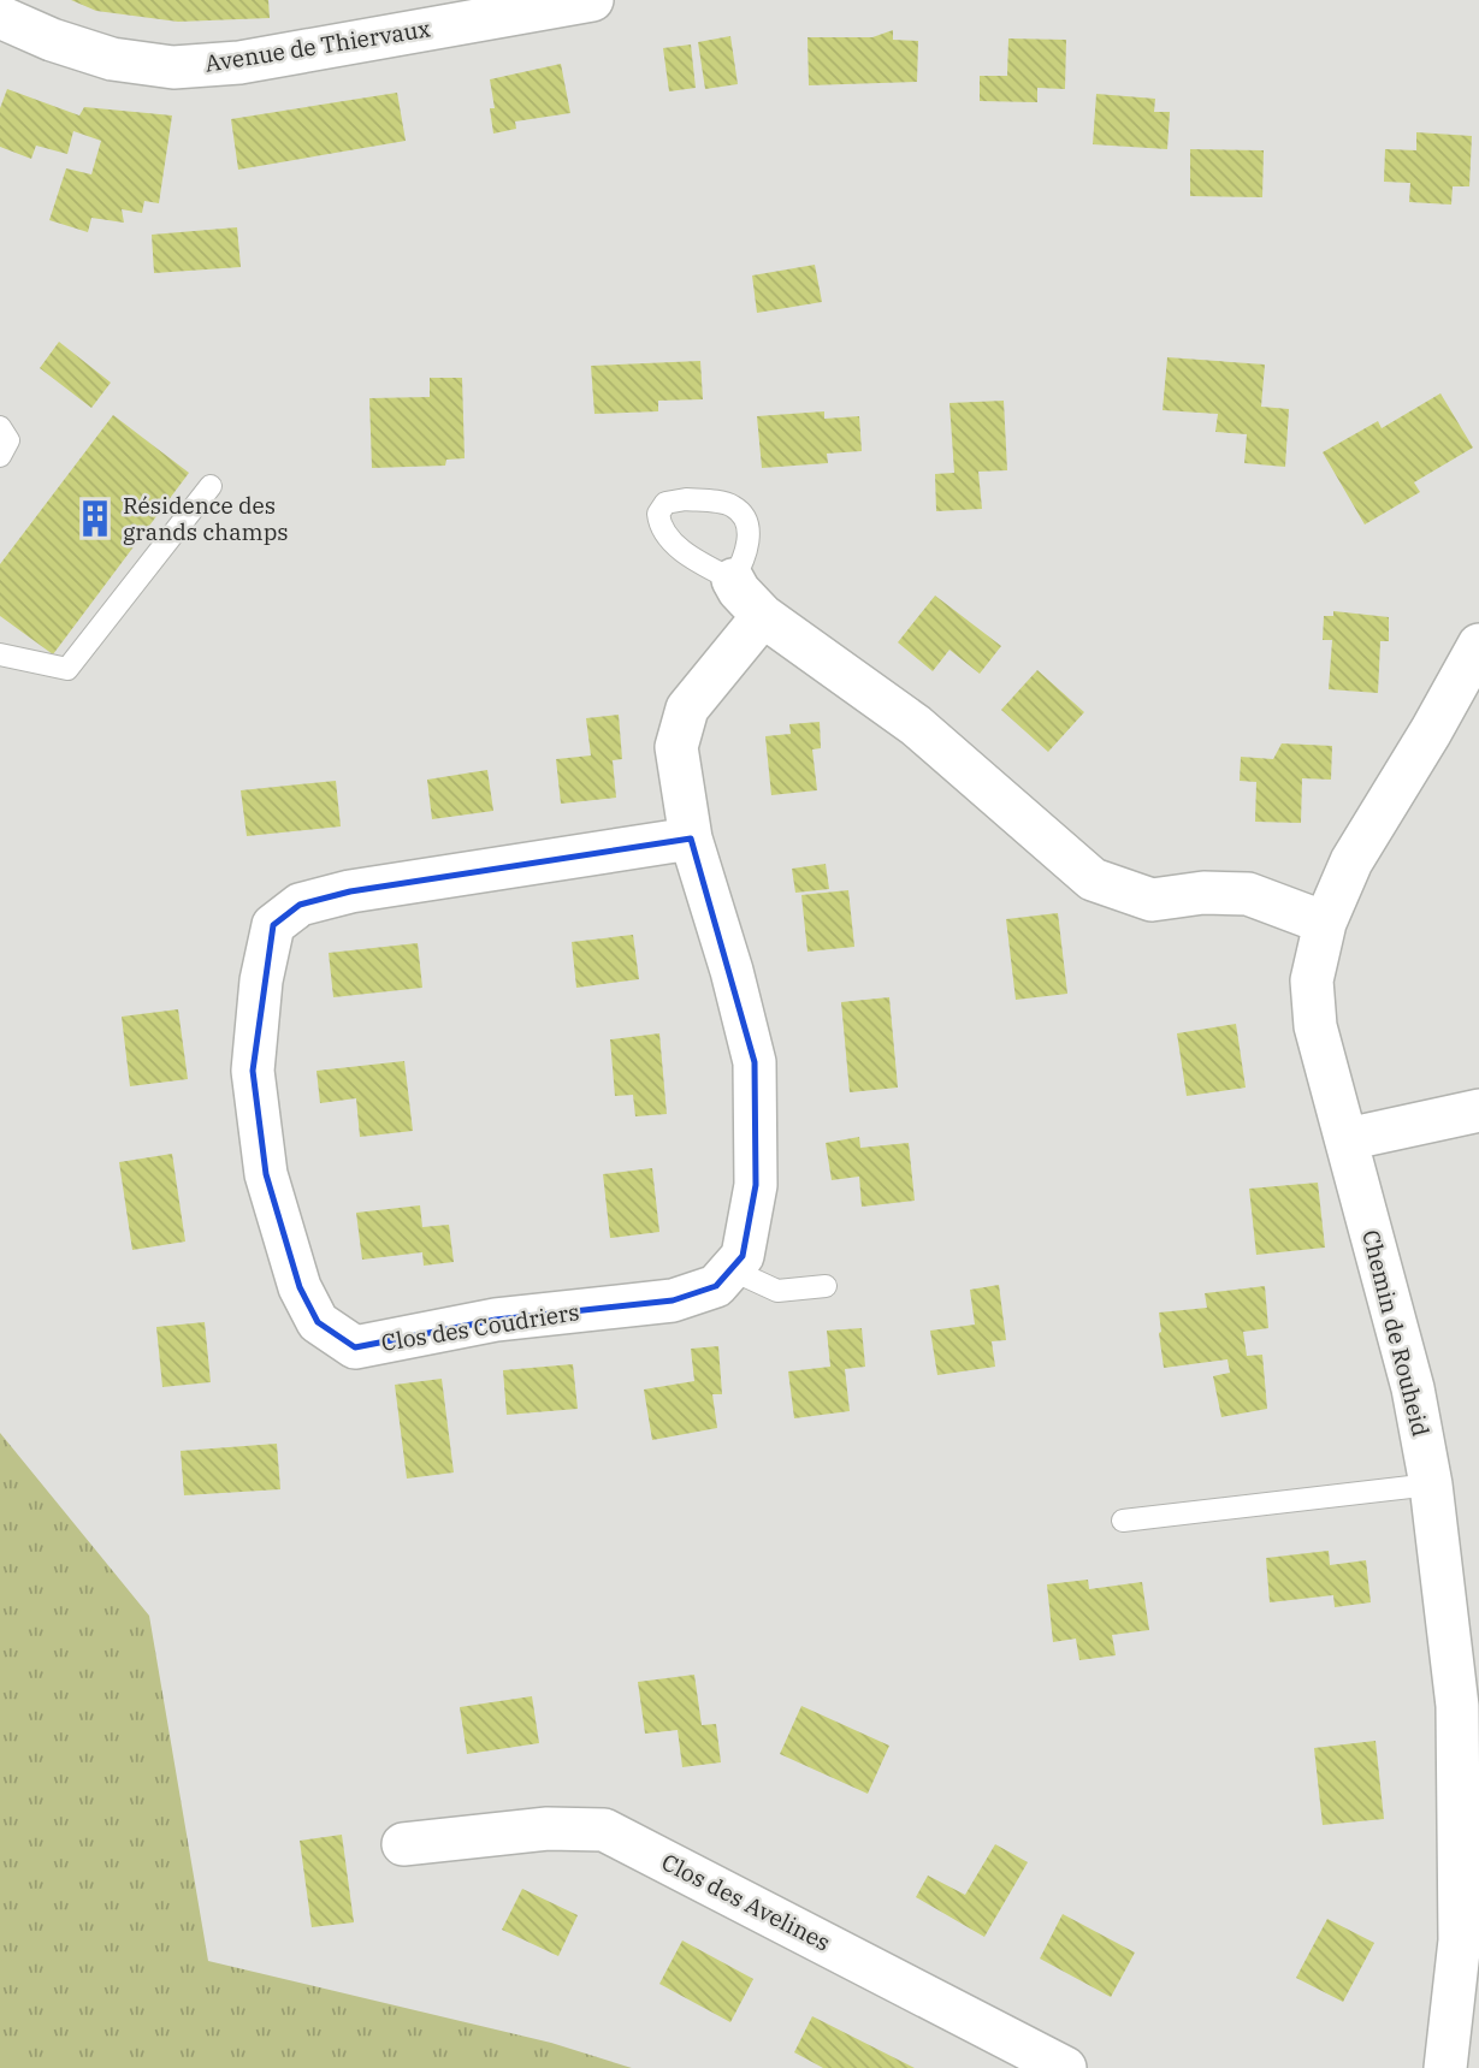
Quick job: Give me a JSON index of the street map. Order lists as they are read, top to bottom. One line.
{"streets":{"street":["Avenue de Thiervaux","Clos des Coudriers","Chemin de Rouheid","Clos des Avelines"]},"places":{"building":["Résidence des grands champs"]}}
